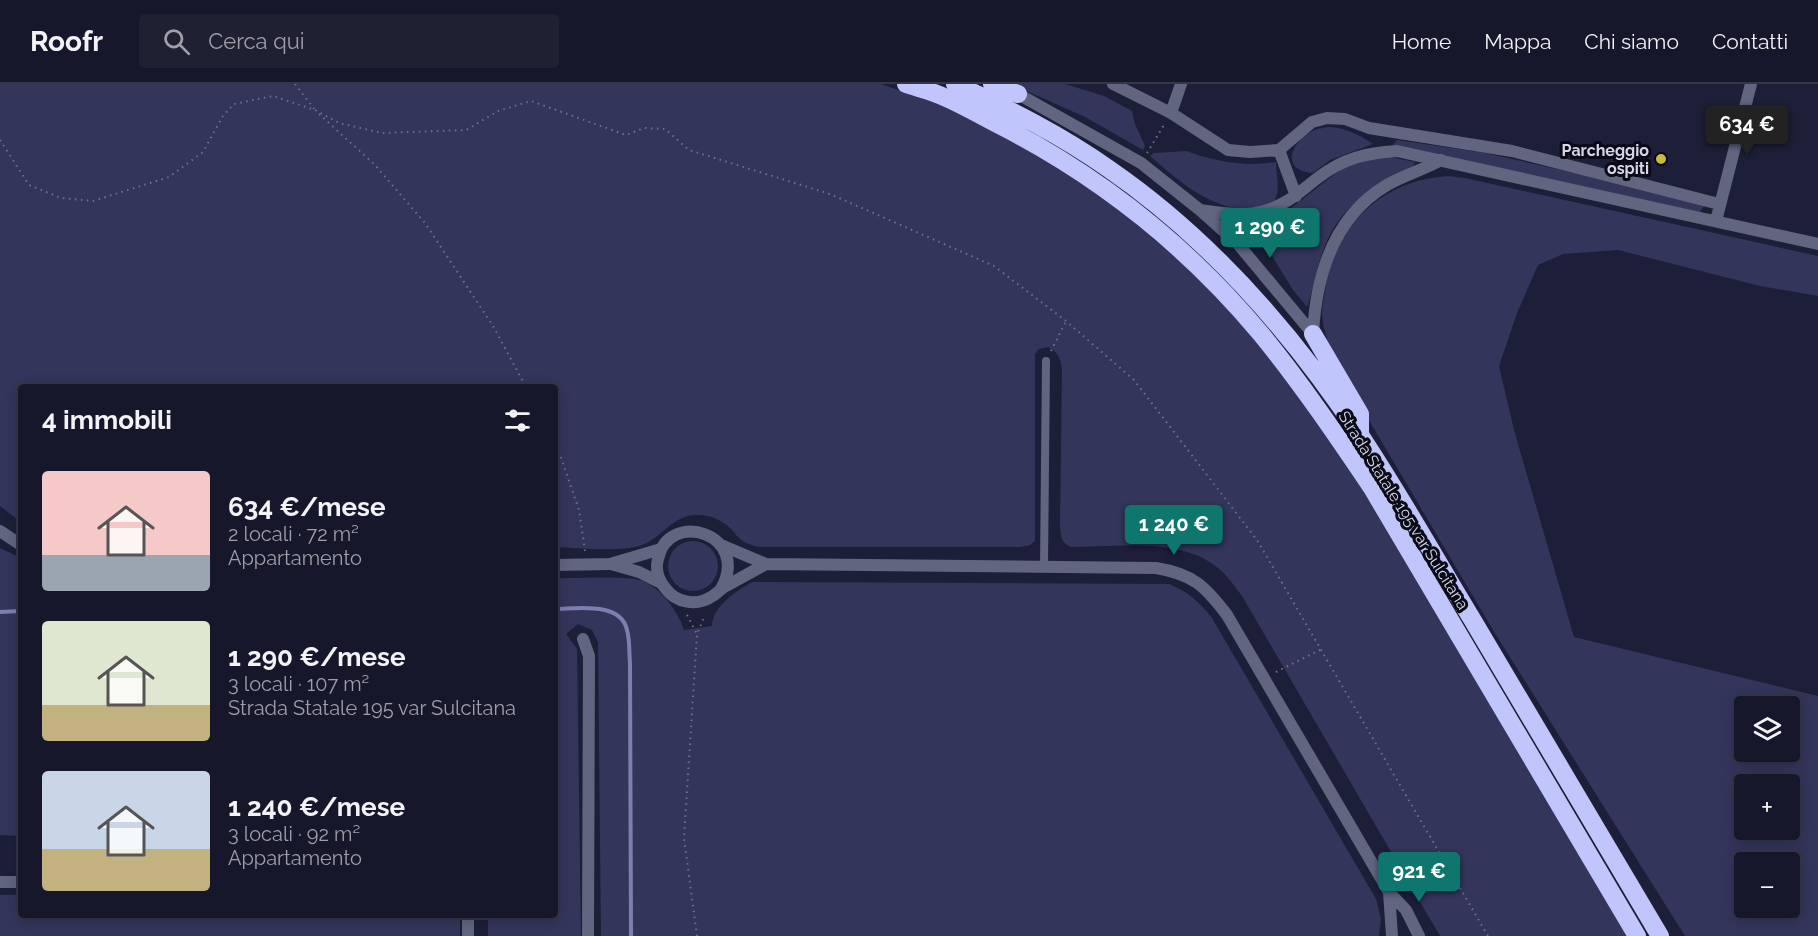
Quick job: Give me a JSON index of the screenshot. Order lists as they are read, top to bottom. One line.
{"streets":{"highway":["Strada Statale 195 var Sulcitana"]},"places":["Parcheggio ospiti"],"page":{"header":"Roofr","search":"Cerca qui","nav":["Home","Mappa","Chi siamo","Contatti"],"price":["634 €","1 290 €","1 240 €","921 €"],"heading":"4 immobili","list":[{"name":"634 €/mese","note":"2 locali · 72 m² · Appartamento"},{"name":"1 290 €/mese","note":"3 locali · 107 m² · Strada Statale 195 var Sulcitana"},{"name":"1 240 €/mese","note":"3 locali · 92 m² · Appartamento"}],"map_buttons":["+","−"]}}
